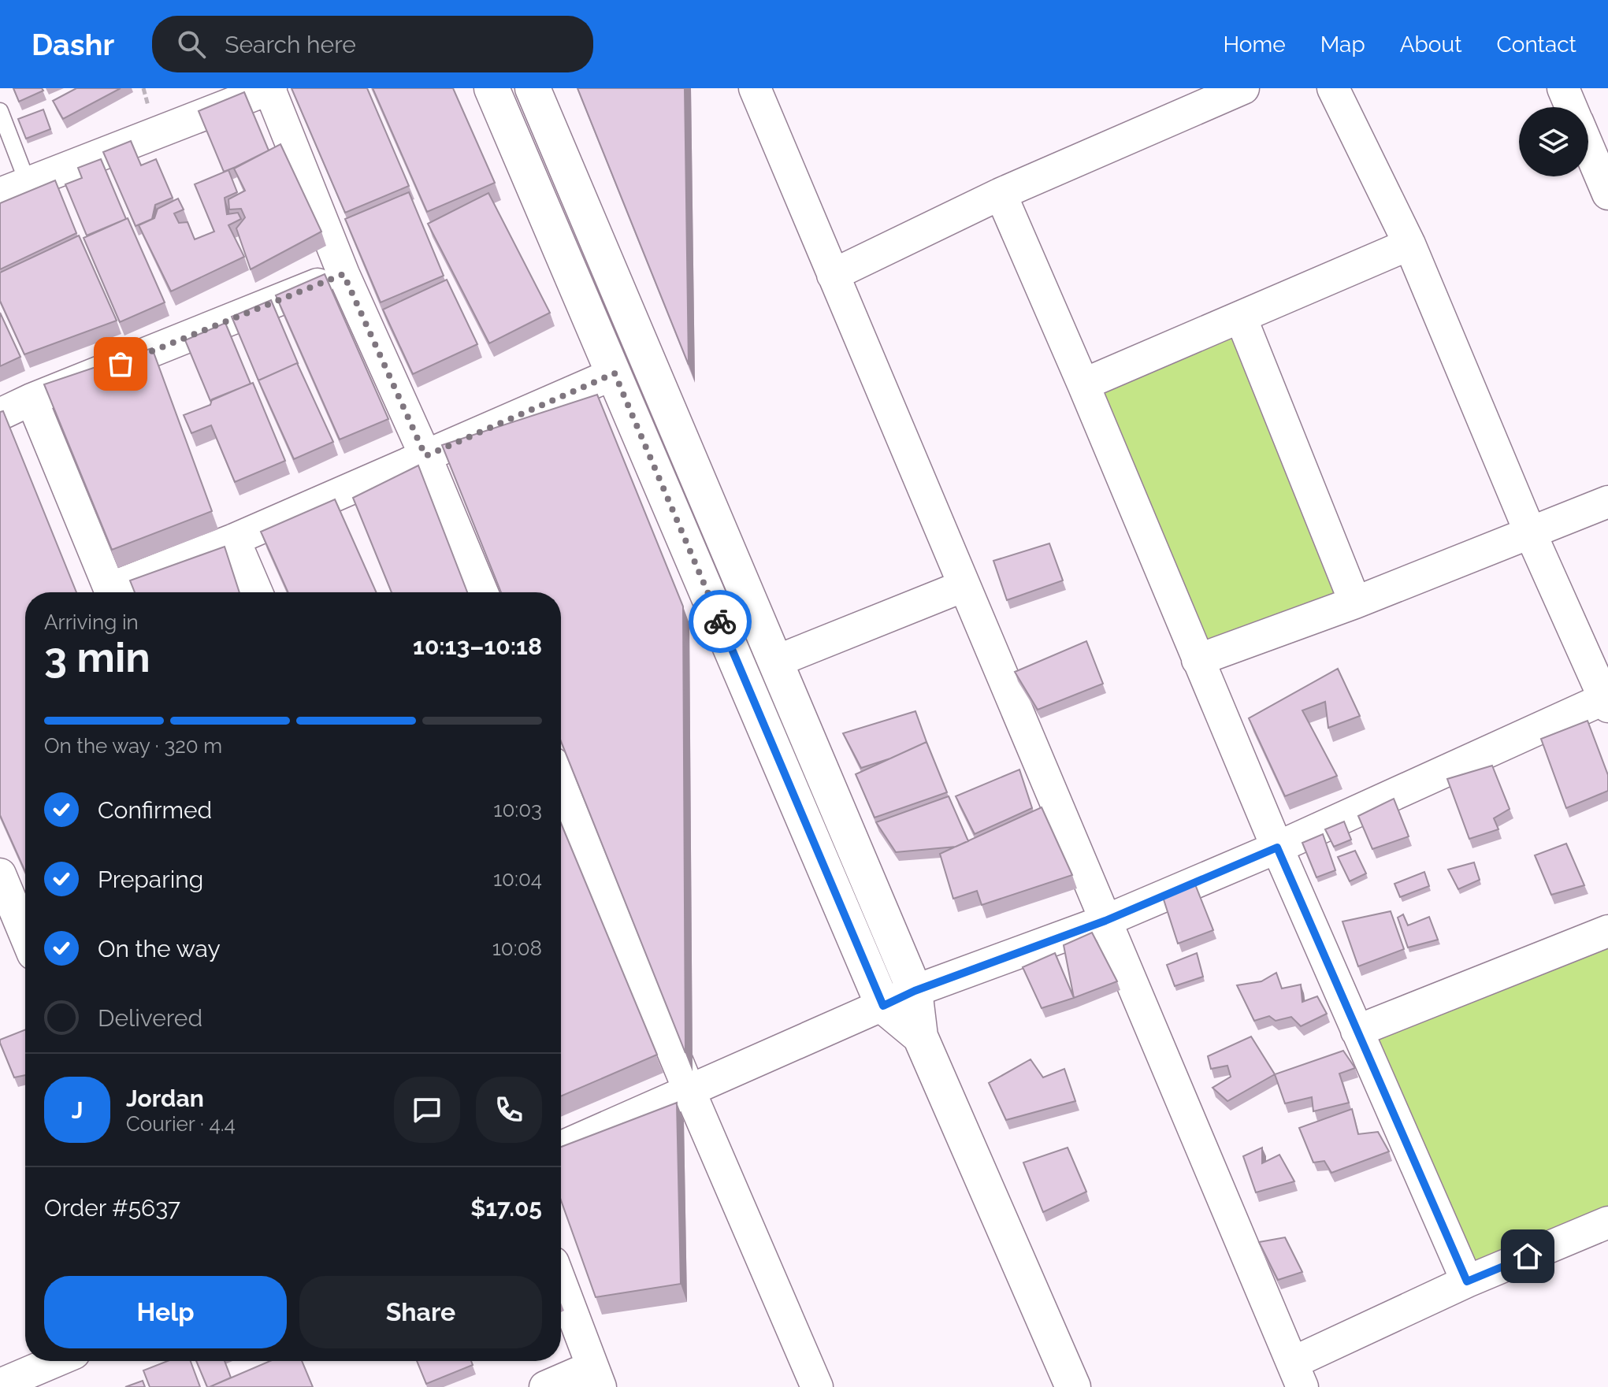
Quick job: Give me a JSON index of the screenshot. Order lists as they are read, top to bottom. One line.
{"page":{"header":"Dashr","search":"Search here","nav":["Home","Map","About","Contact"],"heading":["3 min","Arriving in","10:13–10:18"],"panel":["Jordan","Courier · 4.4","Order #5637","$17.05"],"bar":"On the way · 320 m","list":[["Confirmed","10:03"],["Preparing","10:04"],["On the way","10:08"],"Delivered"],"round":"J","buttons":["Help","Share"]}}
